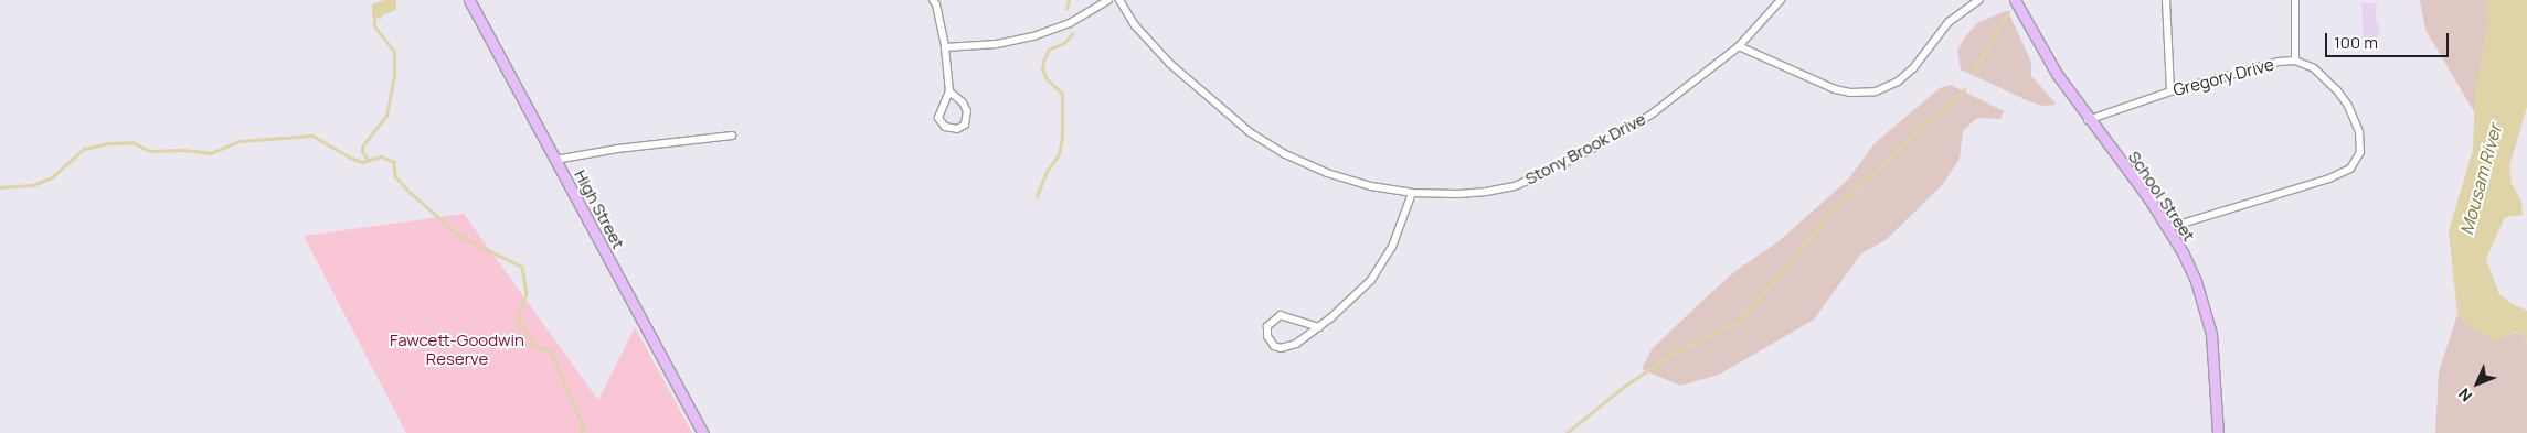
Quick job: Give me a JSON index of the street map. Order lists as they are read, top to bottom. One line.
{"streets":{"street":["Gregory Drive","Stony Brook Drive","School Street","High Street"]},"crossings":[["Gregory Drive","School Street"]],"water":["Mousam River"],"parks":["Fawcett-Goodwin Reserve"],"scale_bar":"100 m","north":"bottom left"}
